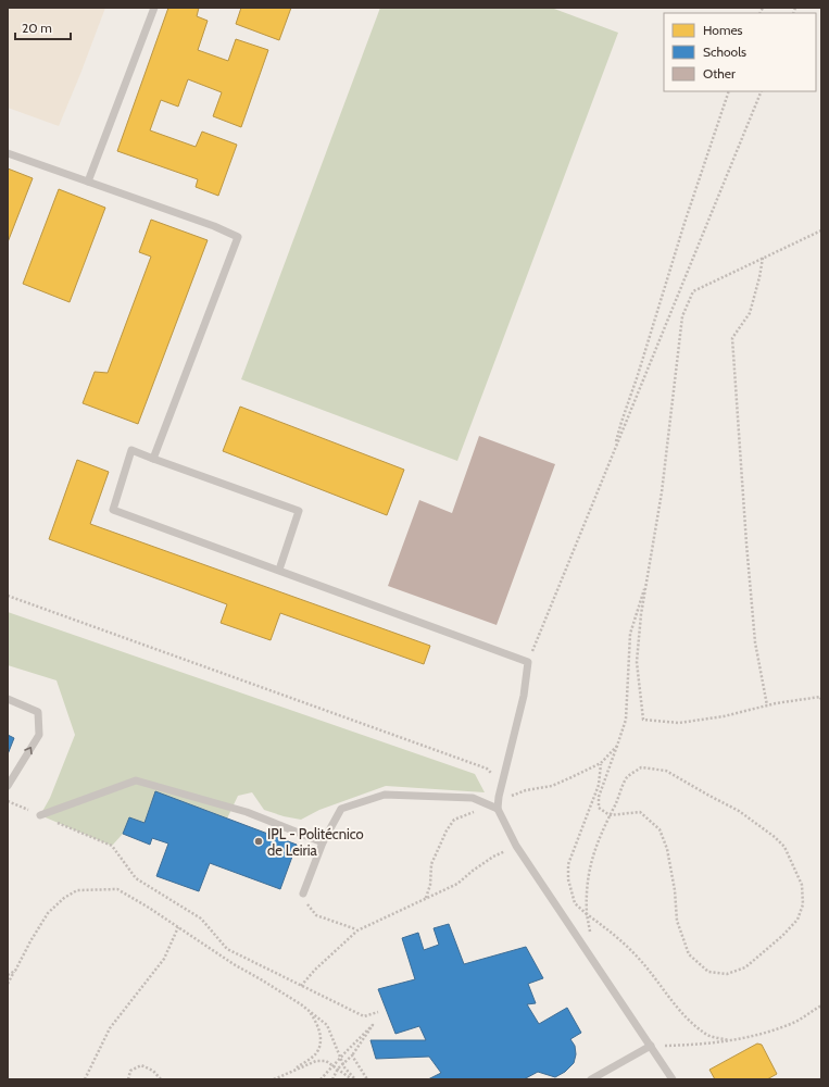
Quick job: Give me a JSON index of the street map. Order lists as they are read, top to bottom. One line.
{"places":["IPL - Politécnico de Leiria"],"legend":["Homes","Schools","Other"],"scale_bar":"20 m"}
